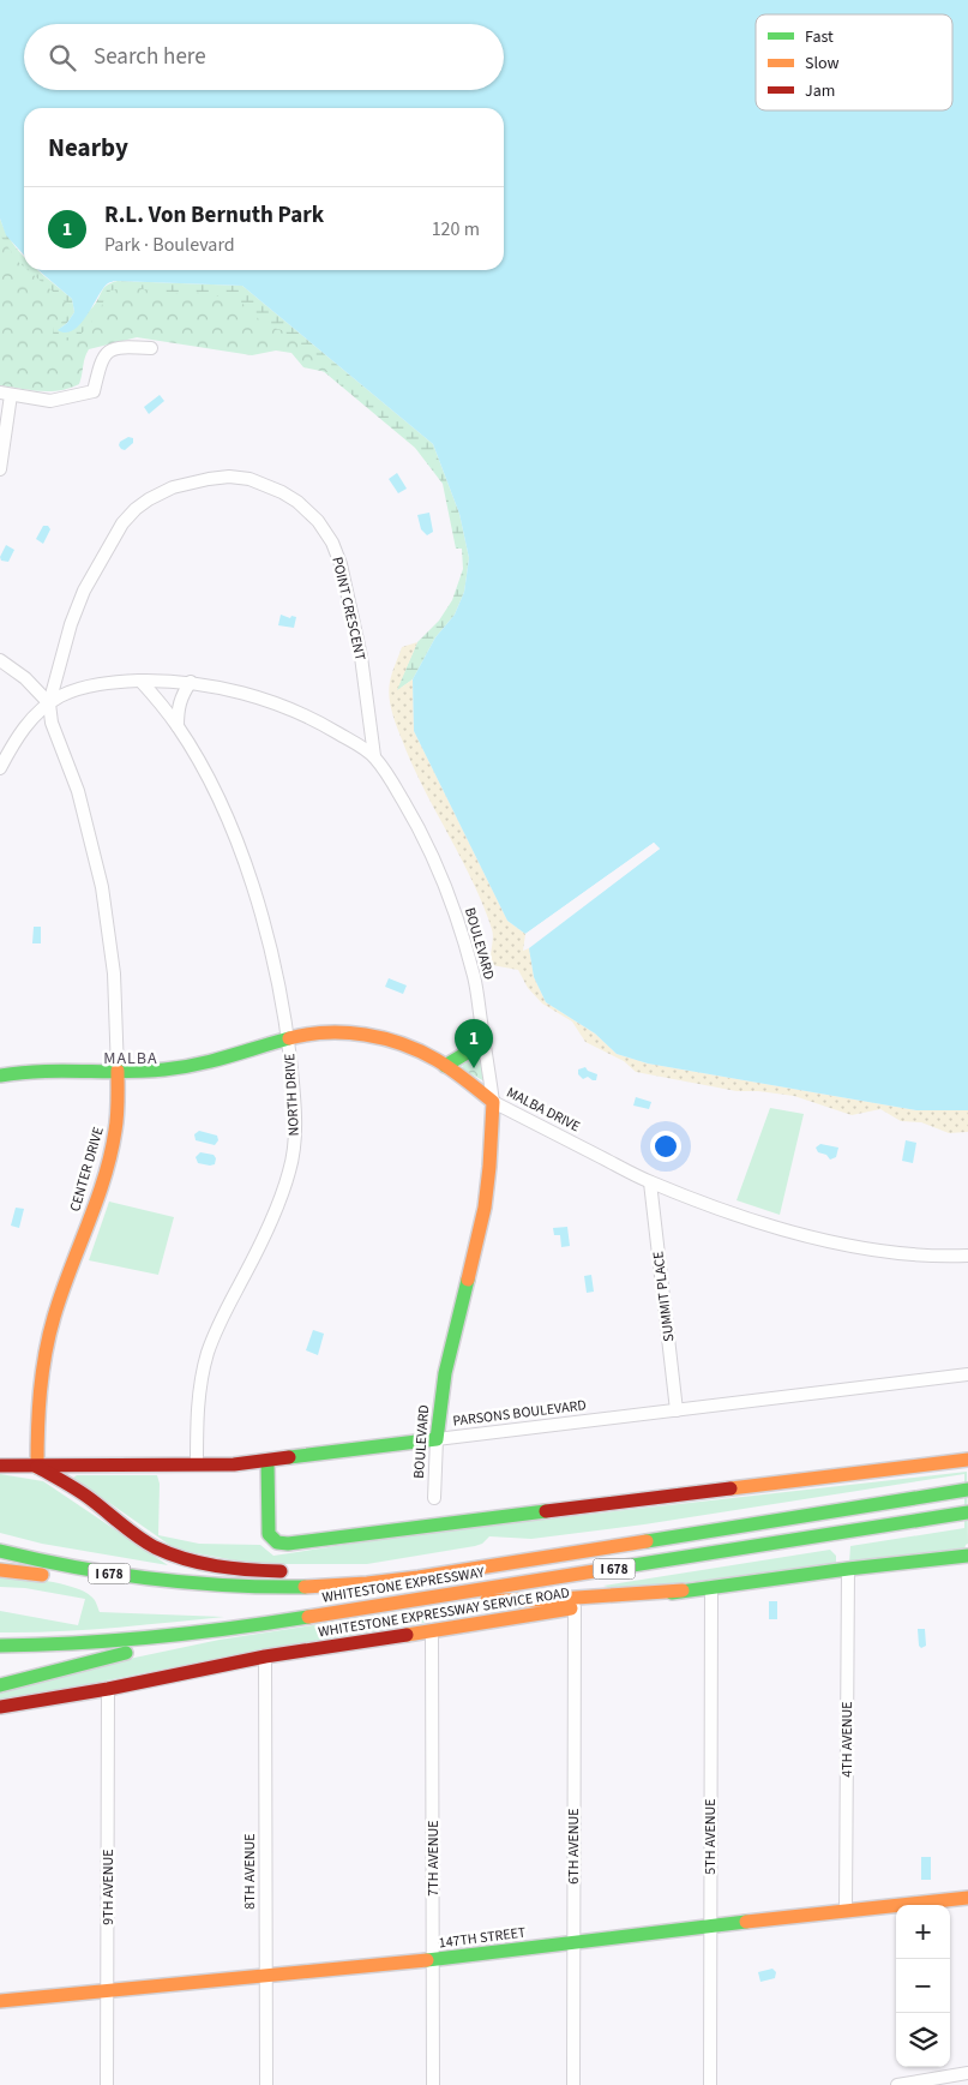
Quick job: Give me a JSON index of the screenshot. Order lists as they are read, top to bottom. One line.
{"streets":{"main road":["BOULEVARD","MALBA DRIVE","CENTER DRIVE","PARSONS BOULEVARD","I 678","WHITESTONE EXPRESSWAY","WHITESTONE EXPRESSWAY SERVICE ROAD","147TH STREET"],"street":["POINT CRESCENT","NORTH DRIVE","SUMMIT PLACE","4TH AVENUE","5TH AVENUE","6TH AVENUE","7TH AVENUE","8TH AVENUE","9TH AVENUE"]},"crossings":[["POINT CRESCENT","BOULEVARD"],["POINT CRESCENT","CENTER DRIVE"],["BOULEVARD","NORTH DRIVE"],["BOULEVARD","MALBA DRIVE"],["BOULEVARD","CENTER DRIVE"],["BOULEVARD","PARSONS BOULEVARD"],["NORTH DRIVE","MALBA DRIVE"],["NORTH DRIVE","PARSONS BOULEVARD"],["MALBA DRIVE","CENTER DRIVE"],["MALBA DRIVE","SUMMIT PLACE"],["CENTER DRIVE","PARSONS BOULEVARD"],["SUMMIT PLACE","PARSONS BOULEVARD"],["WHITESTONE EXPRESSWAY SERVICE ROAD","4TH AVENUE"],["WHITESTONE EXPRESSWAY SERVICE ROAD","5TH AVENUE"],["WHITESTONE EXPRESSWAY SERVICE ROAD","6TH AVENUE"],["WHITESTONE EXPRESSWAY SERVICE ROAD","7TH AVENUE"],["WHITESTONE EXPRESSWAY SERVICE ROAD","8TH AVENUE"],["WHITESTONE EXPRESSWAY SERVICE ROAD","9TH AVENUE"],["4TH AVENUE","147TH STREET"],["5TH AVENUE","147TH STREET"],["6TH AVENUE","147TH STREET"],["7TH AVENUE","147TH STREET"],["8TH AVENUE","147TH STREET"],["9TH AVENUE","147TH STREET"]],"districts":["MALBA"],"legend":["Fast","Slow","Jam"],"page":{"search":"Search here","heading":"Nearby","list":[{"mark":"1","name":"R.L. Von Bernuth Park","note":"Park · Boulevard","value":"120 m"}],"pins":"1","map_buttons":["+","−"]}}
